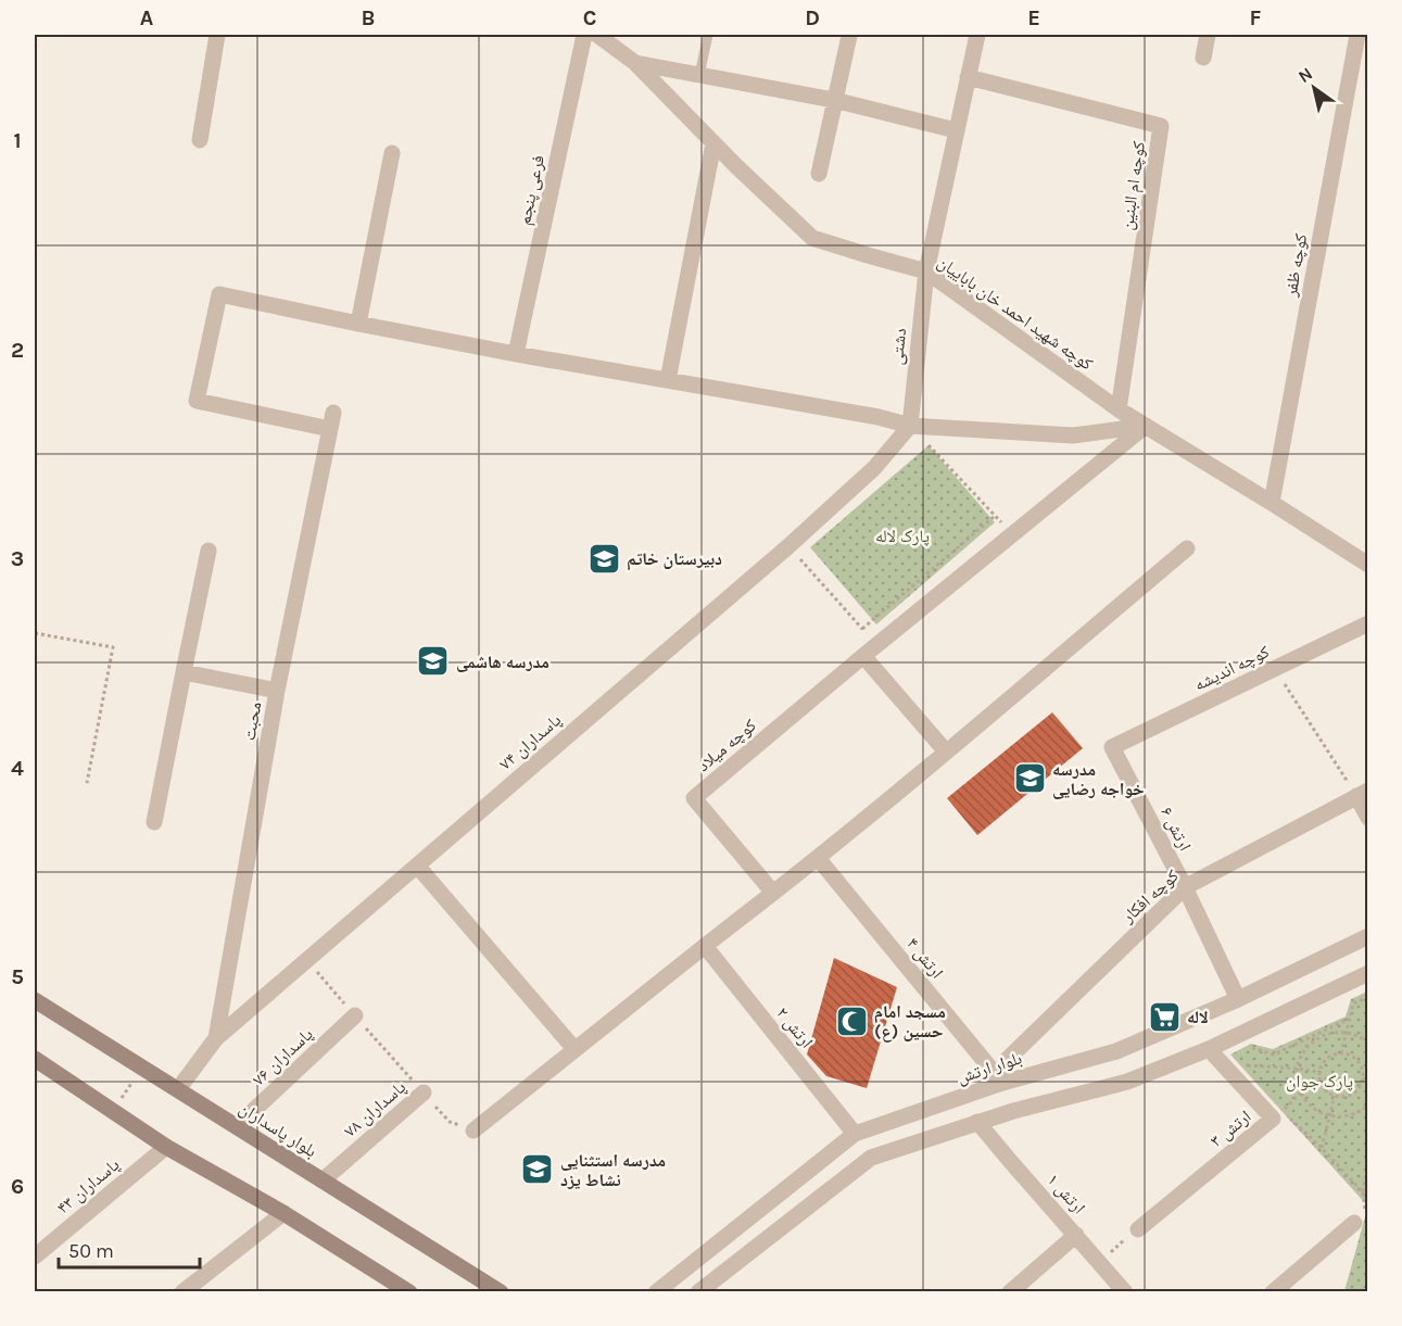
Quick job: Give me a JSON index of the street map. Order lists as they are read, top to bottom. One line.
{"streets":{"main road":["بلوار پاسداران"],"street":["کوچه ام البنین","فرعی پنجم","کوچه ظفر","کوچه شهید احمد خان باباییان","دشتی","کوچه اندیشه","محبت","پاسداران ۷۴","کوچه میلاد","ارتش ۶","کوچه افکار","ارتش ۴","ارتش ۲","پاسداران ۷۶","بلوار ارتش","پاسداران ۷۸","ارتش ۳","پاسداران ۴۳","ارتش ۱"]},"crossings":[["کوچه ام البنین","کوچه شهید احمد خان باباییان"],["کوچه ام البنین","دشتی"],["کوچه ظفر","کوچه شهید احمد خان باباییان"],["کوچه شهید احمد خان باباییان","دشتی"],["کوچه شهید احمد خان باباییان","کوچه میلاد"],["دشتی","پاسداران ۷۴"],["کوچه اندیشه","ارتش ۶"],["محبت","پاسداران ۷۴"],["پاسداران ۷۴","بلوار پاسداران"],["ارتش ۶","کوچه افکار"],["ارتش ۶","بلوار ارتش"],["کوچه افکار","ارتش ۴"],["کوچه افکار","بلوار ارتش"],["ارتش ۴","بلوار ارتش"],["ارتش ۲","بلوار ارتش"],["پاسداران ۷۶","بلوار پاسداران"],["پاسداران ۷۸","بلوار پاسداران"]],"parks":["پارک لاله","پارک جوان"],"places":{"school or university":["دبیرستان خاتم","مدرسه هاشمی","مدرسه خواجه رضایی","مدرسه استثنایی نشاط یزد"],"supermarket":["لاله"],"mosque":["مسجد امام حسین (ع)"]},"scale_bar":"50 m","north":"top left","grid":{"columns":["A","B","C","D","E","F"],"rows":["1","2","3","4","5","6"]}}
